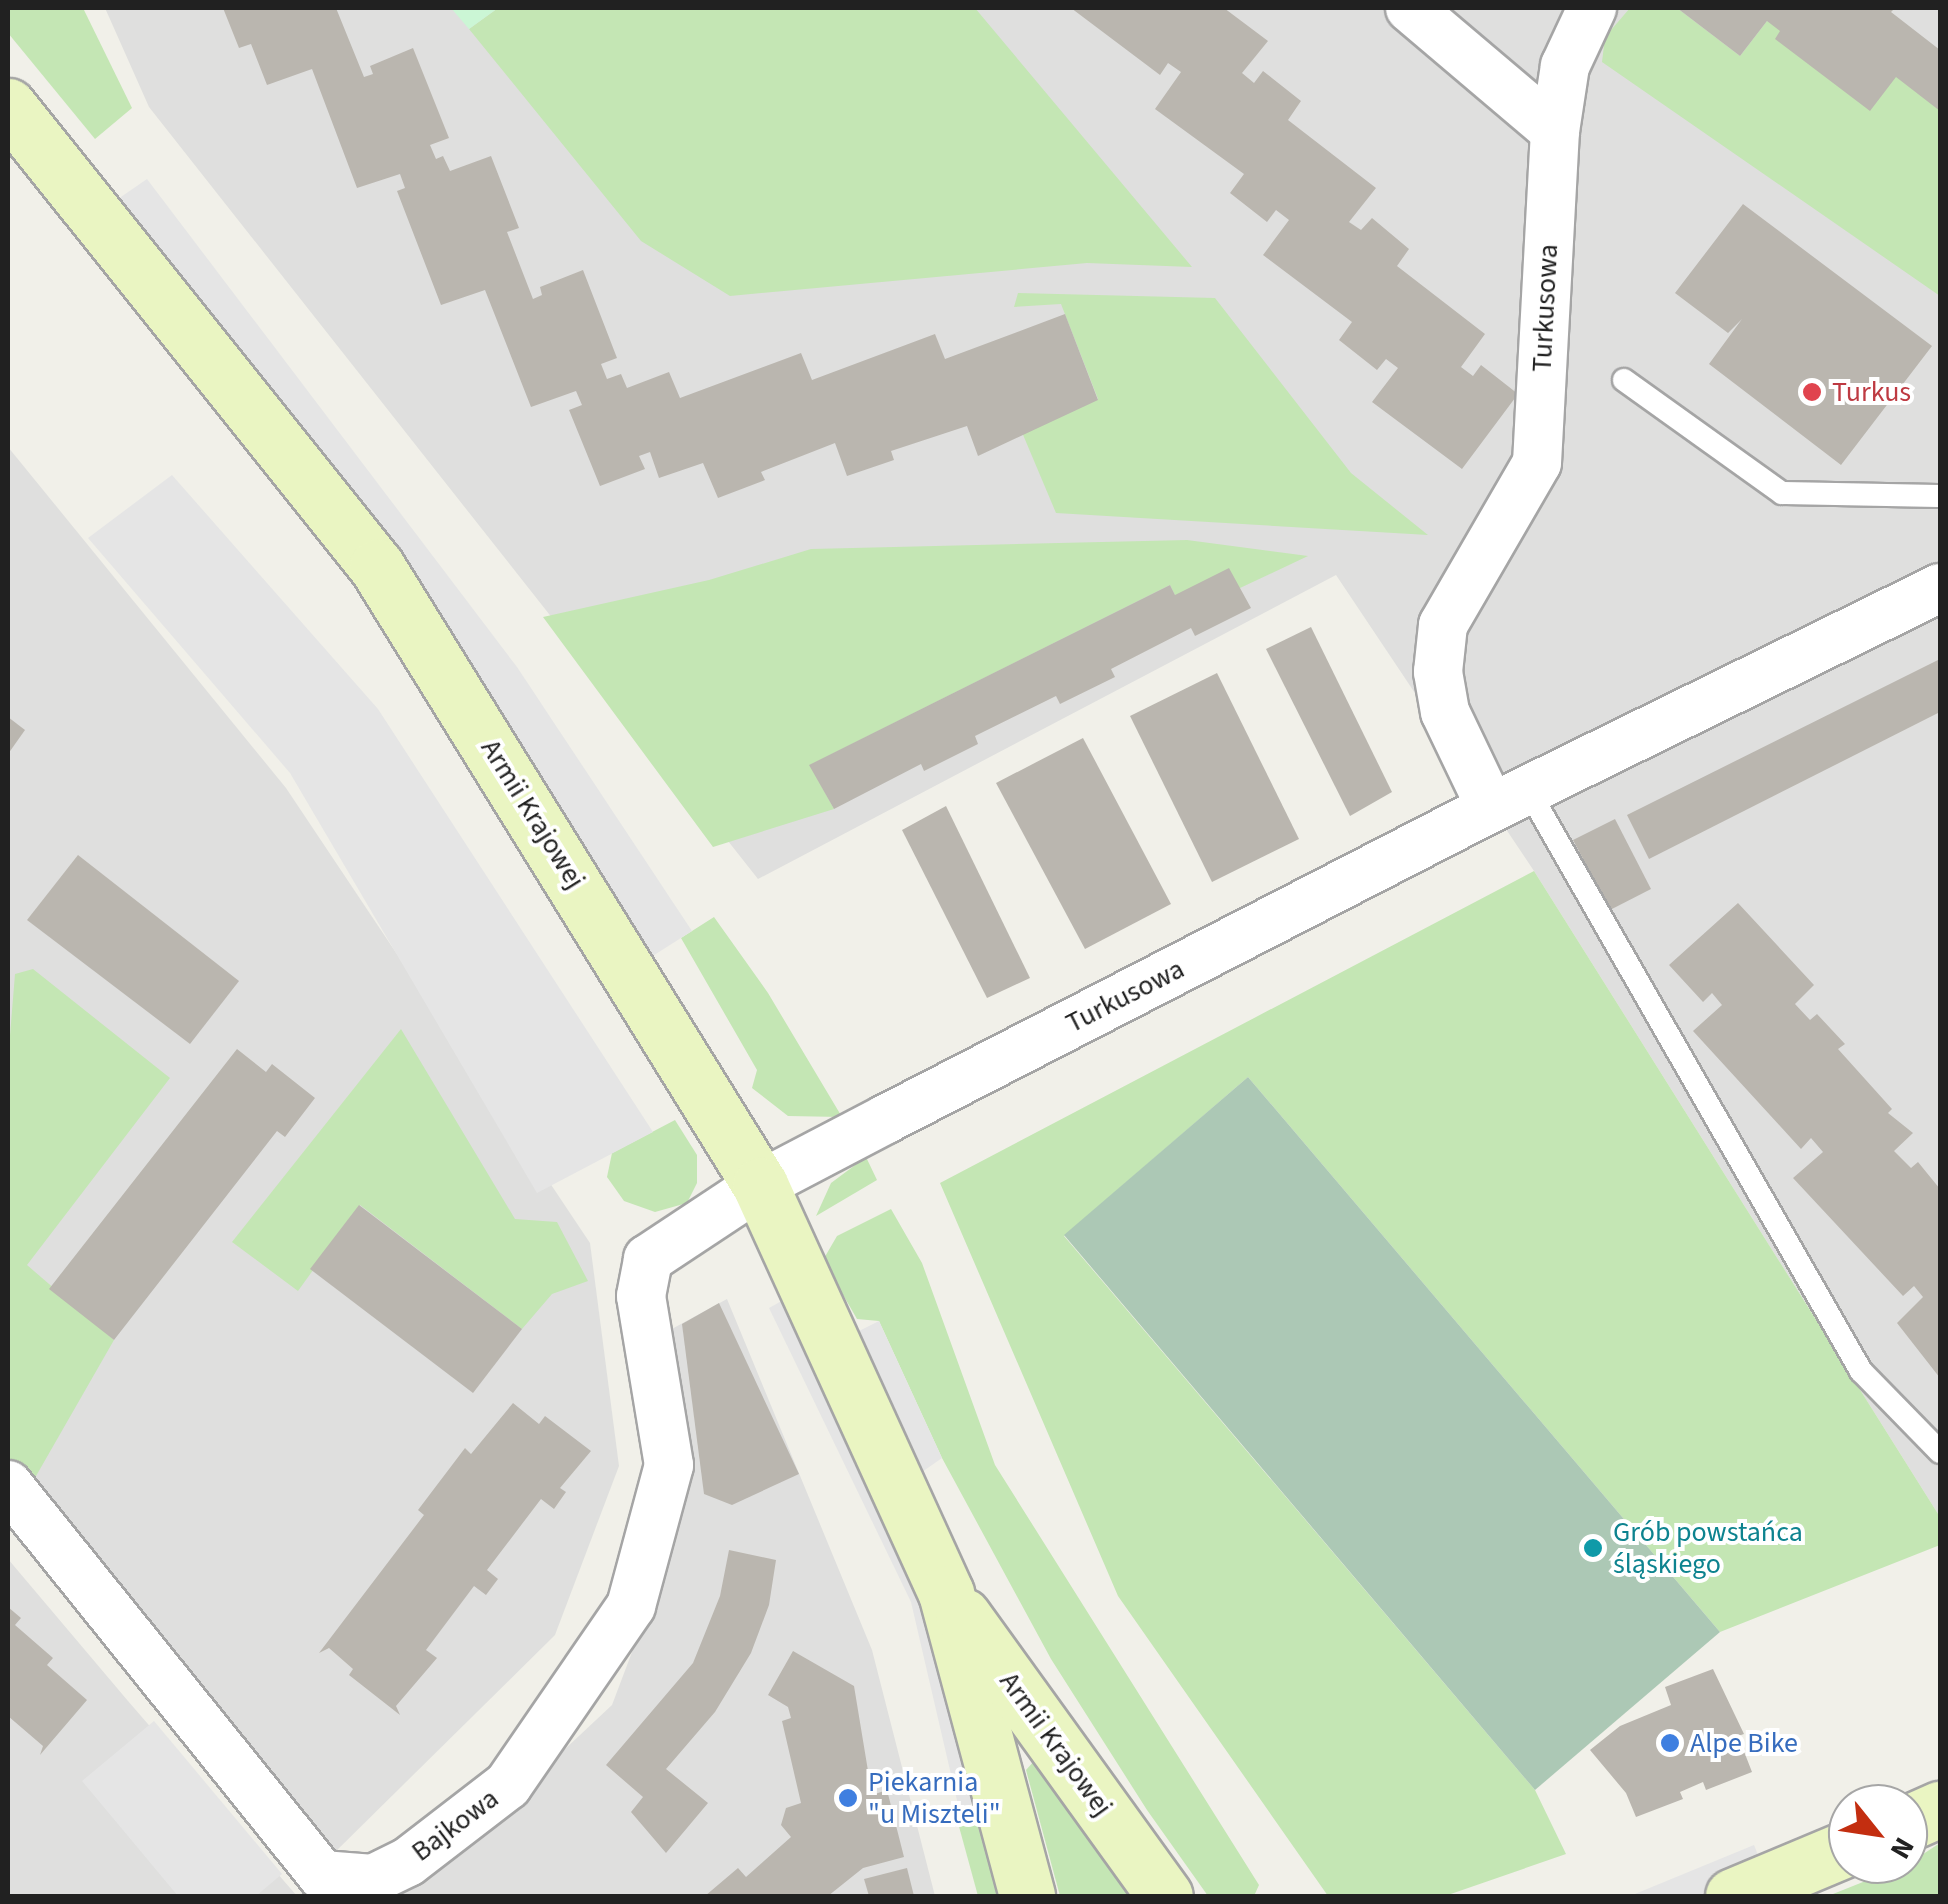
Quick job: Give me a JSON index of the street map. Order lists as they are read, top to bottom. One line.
{"streets":{"street":["Turkusowa","Armii Krajowej","Bajkowa"]},"crossings":[["Turkusowa","Armii Krajowej"],["Turkusowa","Bajkowa"],["Armii Krajowej","Bajkowa"]],"places":["Turkus","Grób powstańca śląskiego","Alpe Bike","Piekarnia \"u Miszteli\""],"north":"bottom right"}
